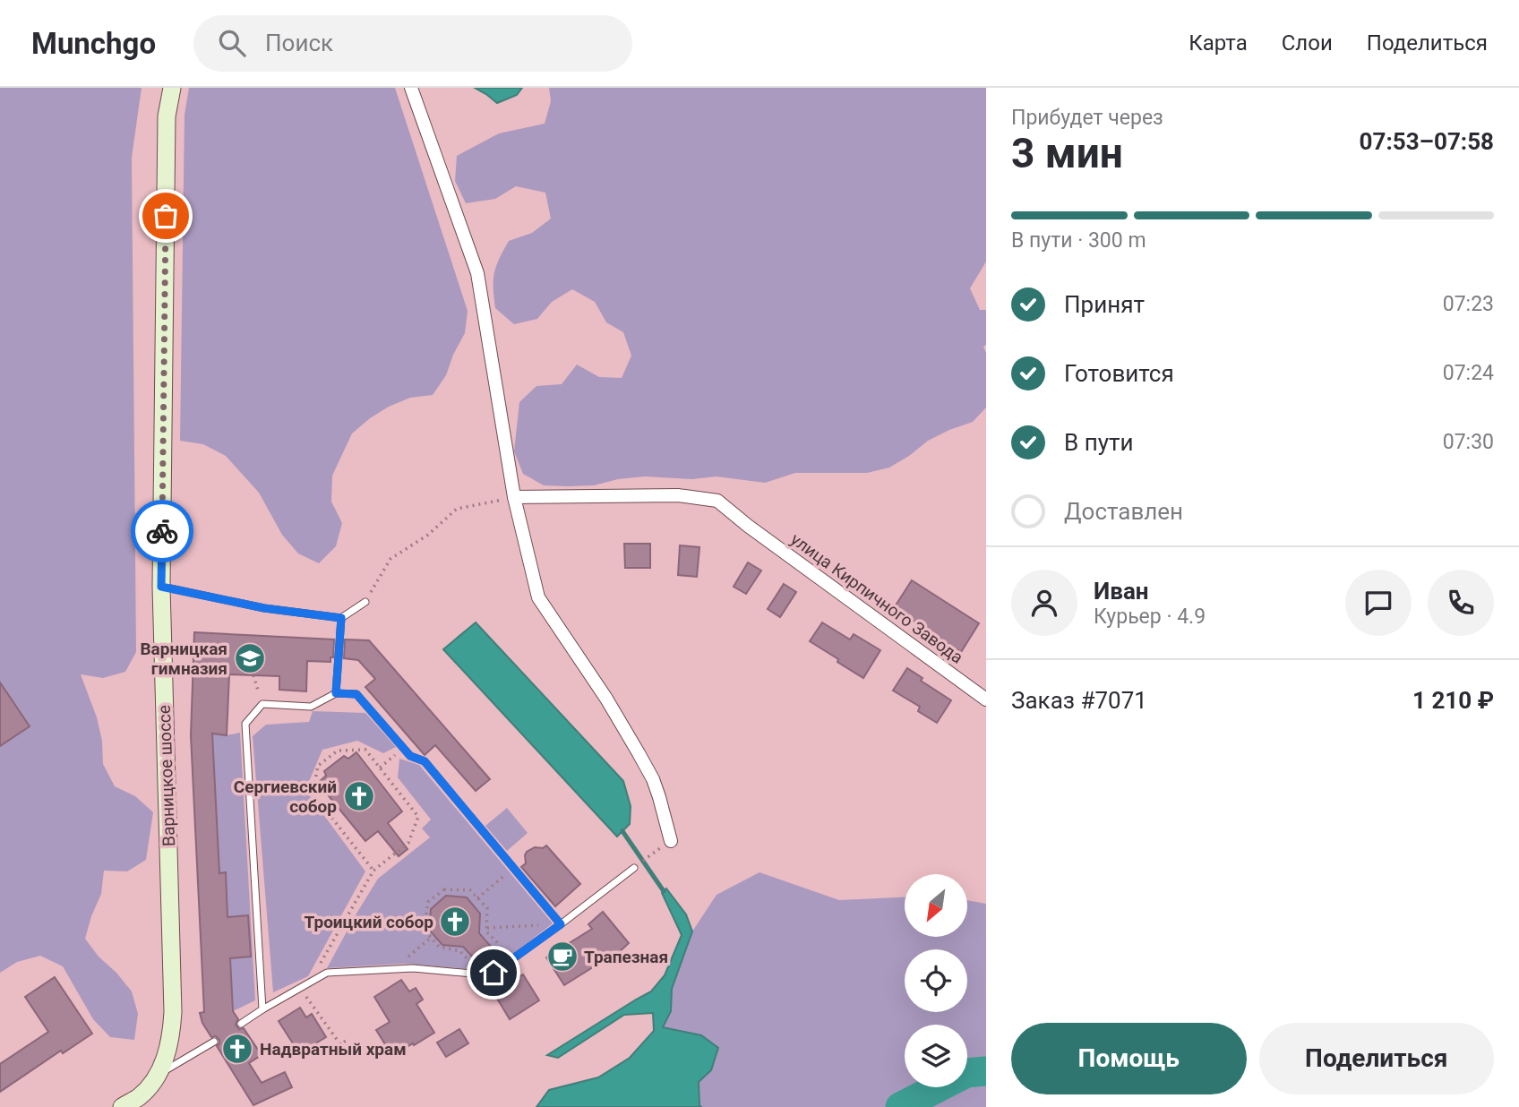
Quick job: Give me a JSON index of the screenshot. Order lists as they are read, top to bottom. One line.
{"streets":{"street":["улица Кирпичного Завода","Варницкое шоссе"]},"places":{"school or university":["Варницкая гимназия"],"church":["Сергиевский собор","Троицкий собор","Надвратный храм"],"cafe":["Трапезная"]},"north":"bottom left","page":{"header":"Munchgo","search":"Поиск","nav":["Карта","Слои","Поделиться"],"heading":["3 мин","Прибудет через","07:53–07:58"],"panel":["Иван","Курьер · 4.9","Заказ #7071","1 210 ₽"],"bar":"В пути · 300 m","list":[["Принят","07:23"],["Готовится","07:24"],["В пути","07:30"],"Доставлен"],"buttons":["Помощь","Поделиться"]}}
